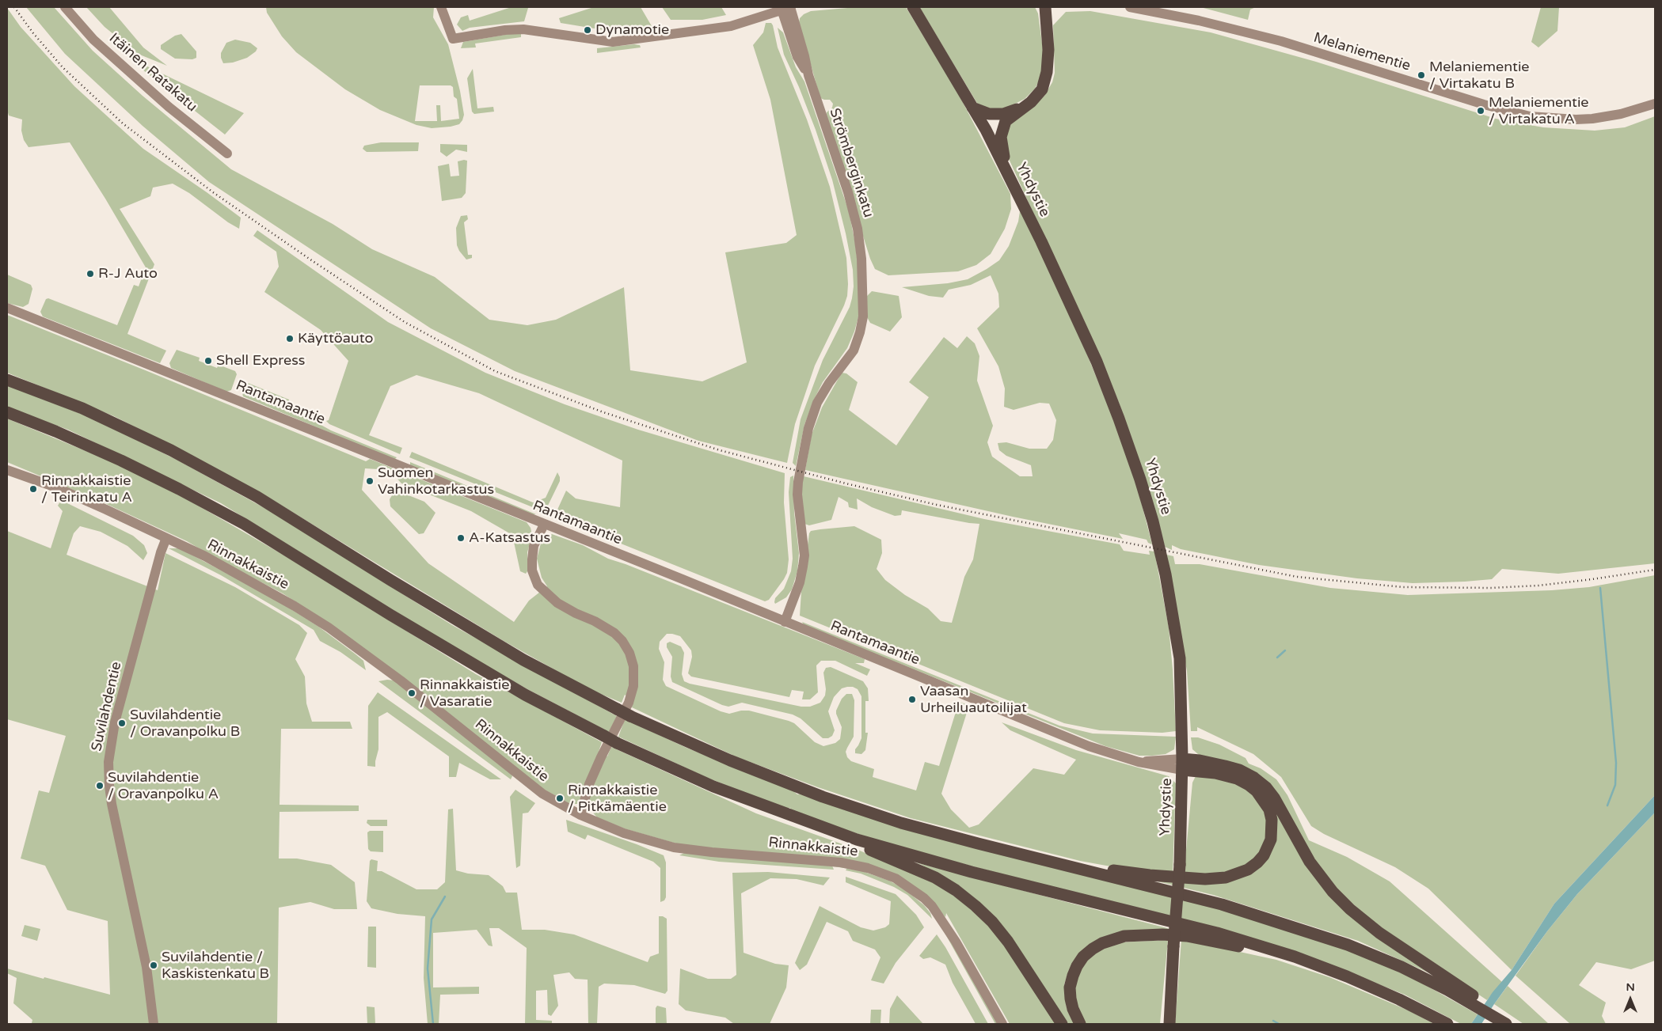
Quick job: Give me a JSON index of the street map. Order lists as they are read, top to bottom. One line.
{"streets":{"highway":["Yhdystie"],"street":["Melaniementie","Itäinen Ratakatu","Strömberginkatu","Rantamaantie","Rinnakkaistie","Suvilahdentie"]},"crossings":[["Strömberginkatu","Rantamaantie"],["Yhdystie","Rantamaantie"],["Rinnakkaistie","Suvilahdentie"]],"places":["Dynamotie","Melaniementie / Virtakatu B","Melaniementie / Virtakatu A","R-J Auto","Käyttöauto","Shell Express","Suomen Vahinkotarkastus","Rinnakkaistie / Teirinkatu A","A-Katsastus","Rinnakkaistie / Vasaratie","Vaasan Urheiluautoilijat","Suvilahdentie / Oravanpolku B","Suvilahdentie / Oravanpolku A","Rinnakkaistie / Pitkämäentie","Suvilahdentie / Kaskistenkatu B"],"north":"top"}
